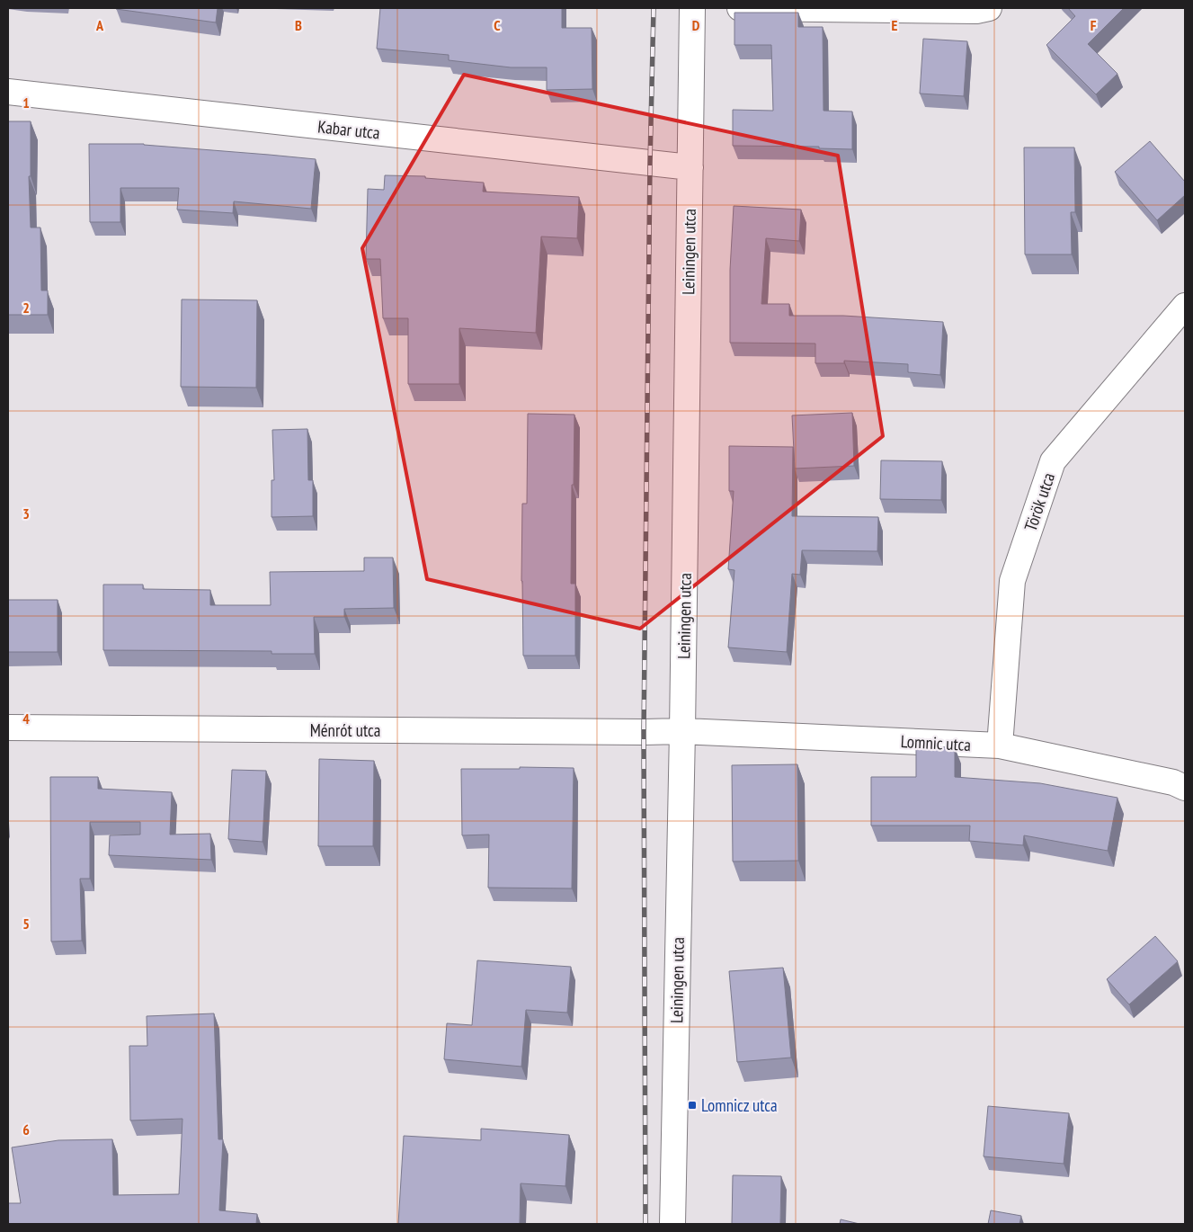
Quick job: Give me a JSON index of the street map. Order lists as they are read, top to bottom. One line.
{"streets":{"street":["Kabar utca","Leiningen utca","Török utca","Ménrót utca","Lomnic utca"]},"crossings":[["Kabar utca","Leiningen utca"],["Leiningen utca","Ménrót utca"],["Leiningen utca","Lomnic utca"],["Török utca","Lomnic utca"],["Ménrót utca","Lomnic utca"]],"places":{"transit":["Lomnicz utca"]},"grid":{"columns":["A","B","C","D","E","F"],"rows":["1","2","3","4","5","6"]}}
